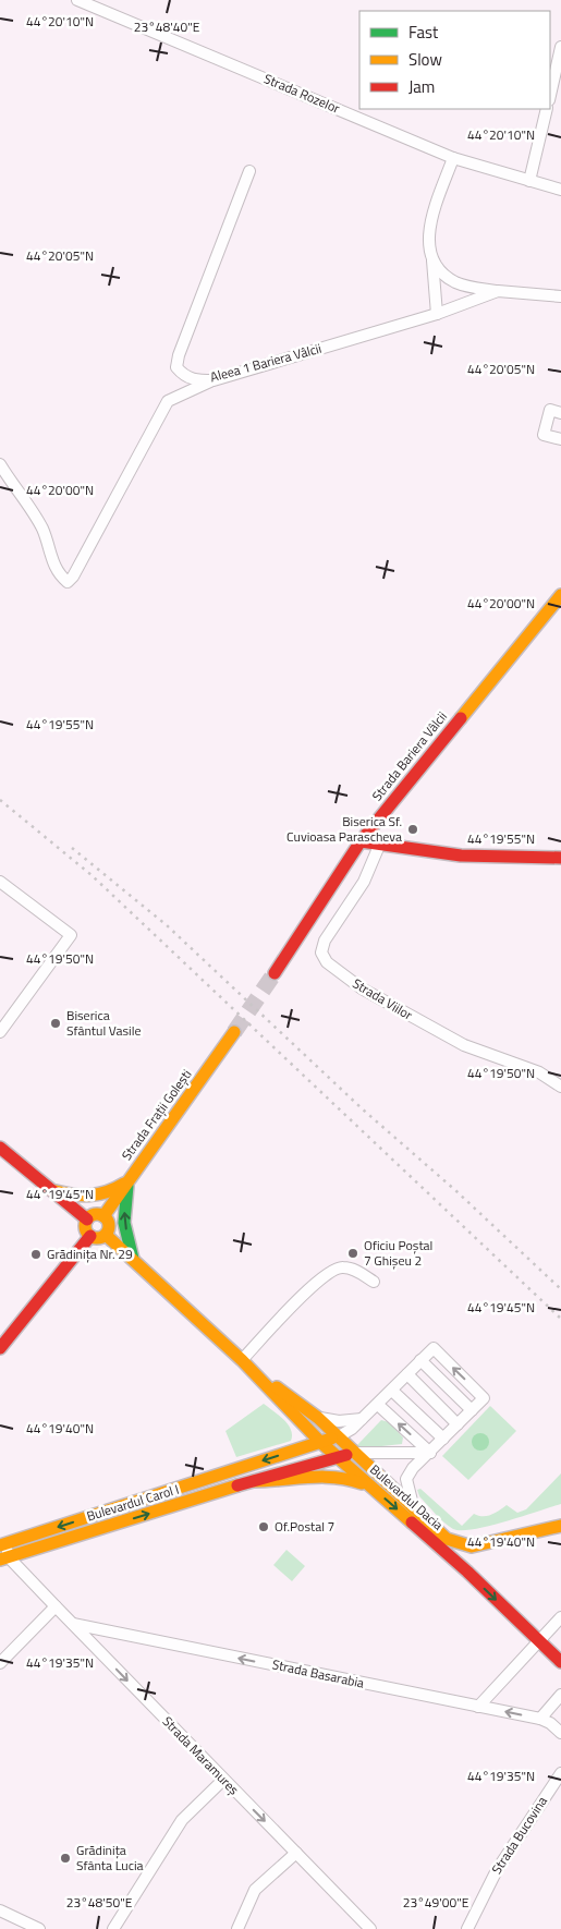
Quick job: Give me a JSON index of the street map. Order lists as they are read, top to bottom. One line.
{"streets":{"main road":["Strada Bariera Vâlcii","Strada Frații Golești","Bulevardul Dacia","Bulevardul Carol I"],"street":["Strada Rozelor","Aleea 1 Bariera Vâlcii","Strada Viilor","Strada Basarabia","Strada Maramureș","Strada Bucovina"]},"crossings":[["Strada Frații Golești","Bulevardul Dacia"],["Bulevardul Dacia","Bulevardul Carol I"],["Bulevardul Carol I","Strada Maramureș"],["Strada Basarabia","Strada Maramureș"]],"one_way":["Strada Basarabia","Strada Maramureș"],"places":["Biserica Sf. Cuvioasa Parascheva","Biserica Sfântul Vasile","Oficiu Poștal 7 Ghișeu 2","Grădinița Nr. 29","Of.Postal 7","Grădinița Sfânta Lucia"],"legend":["Fast","Slow","Jam"],"coordinates":["44°20'10\"N","23°48'40\"E","44°20'05\"N","44°20'00\"N","44°19'55\"N","44°19'50\"N","44°19'45\"N","44°19'40\"N","44°19'35\"N","23°48'50\"E","23°49'00\"E"]}
